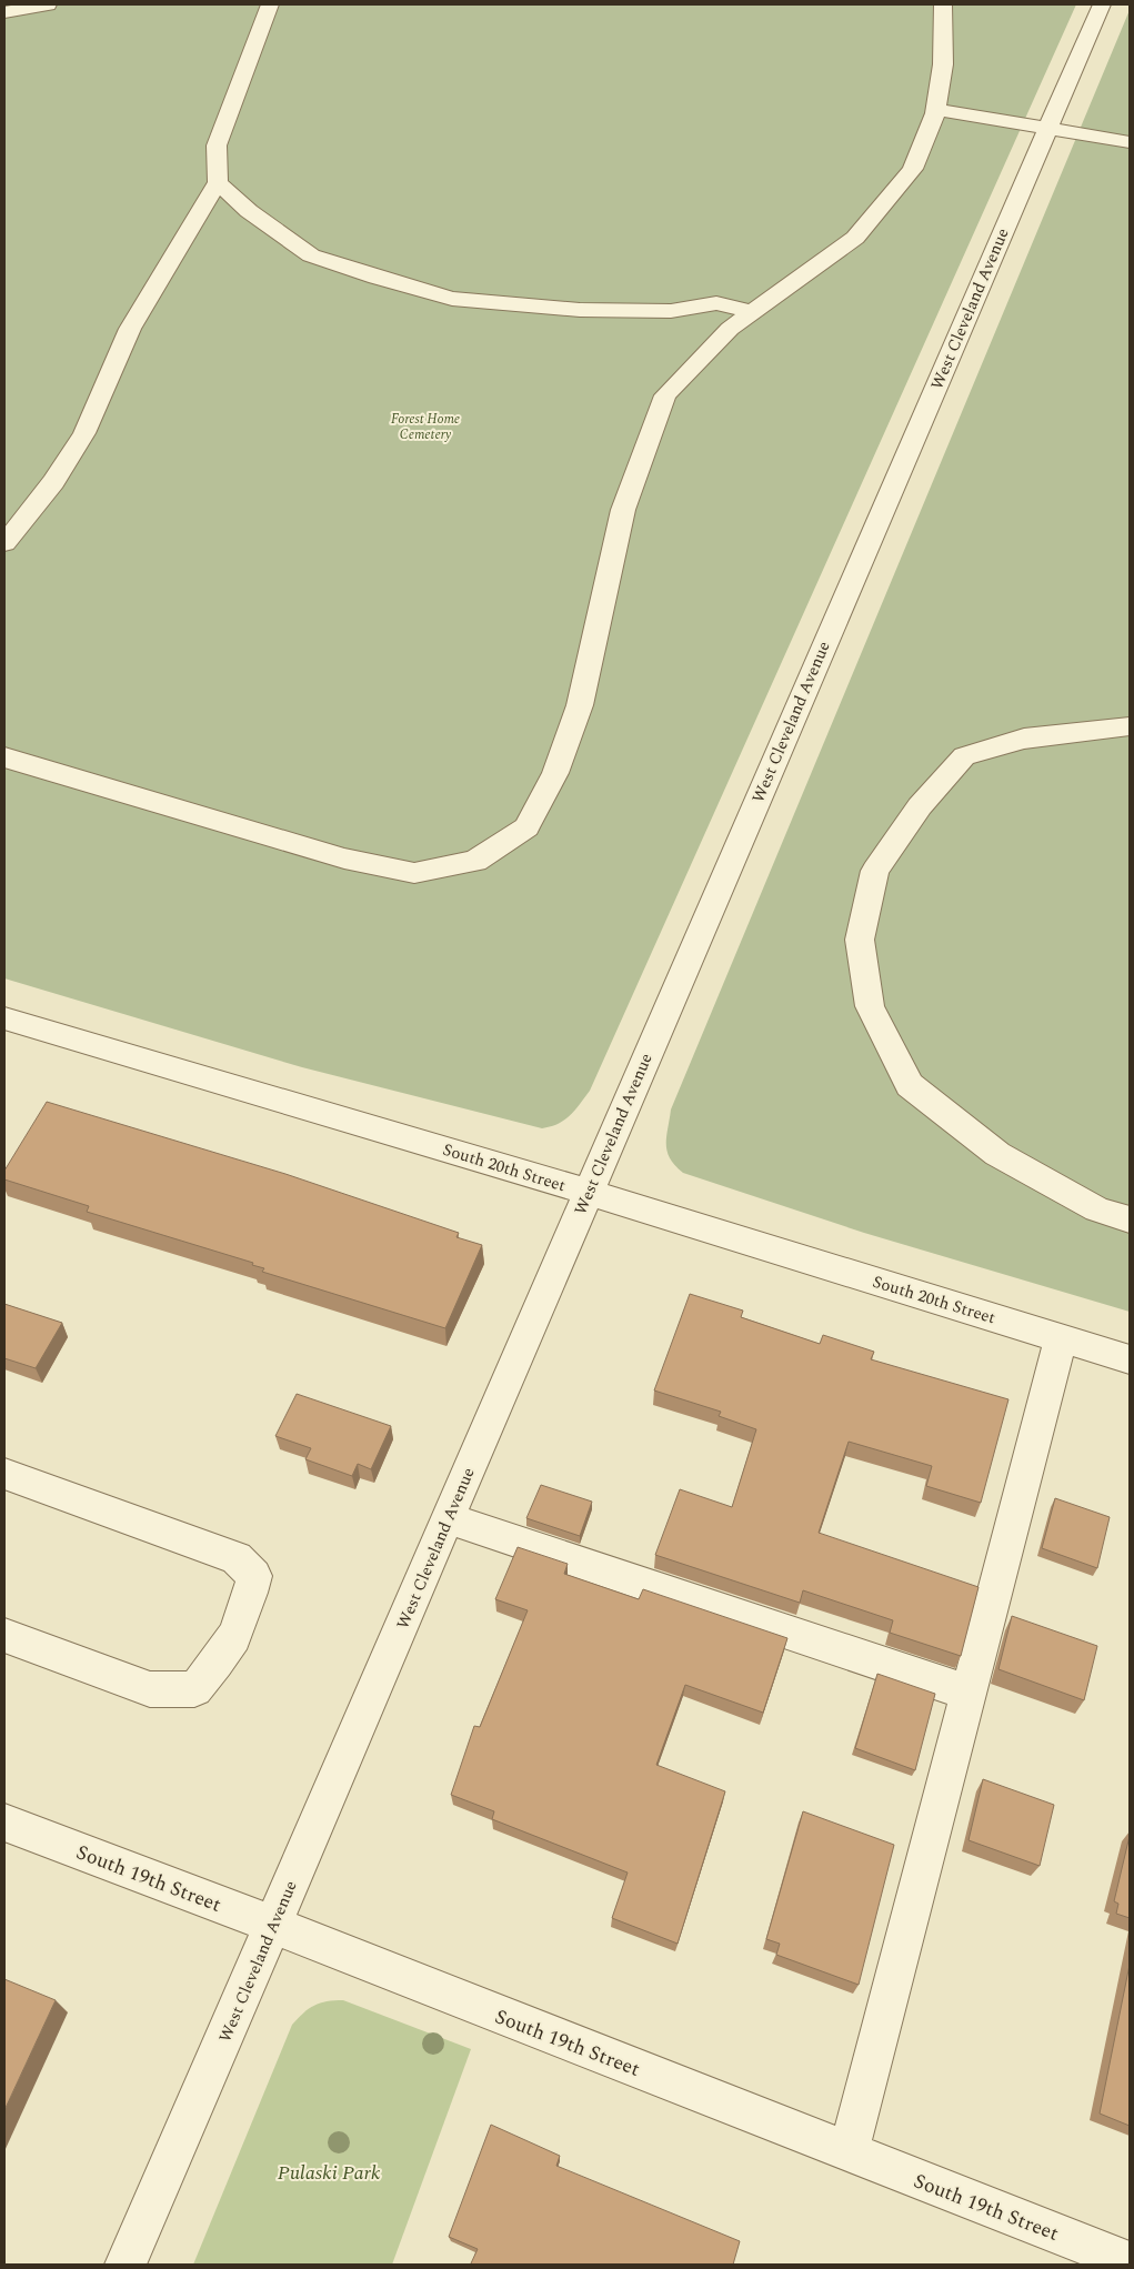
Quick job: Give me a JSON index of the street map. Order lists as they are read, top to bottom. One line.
{"streets":{"street":["West Cleveland Avenue","South 20th Street","South 19th Street"]},"crossings":[["West Cleveland Avenue","South 20th Street"],["West Cleveland Avenue","South 19th Street"]],"parks":["Forest Home Cemetery","Pulaski Park"]}
